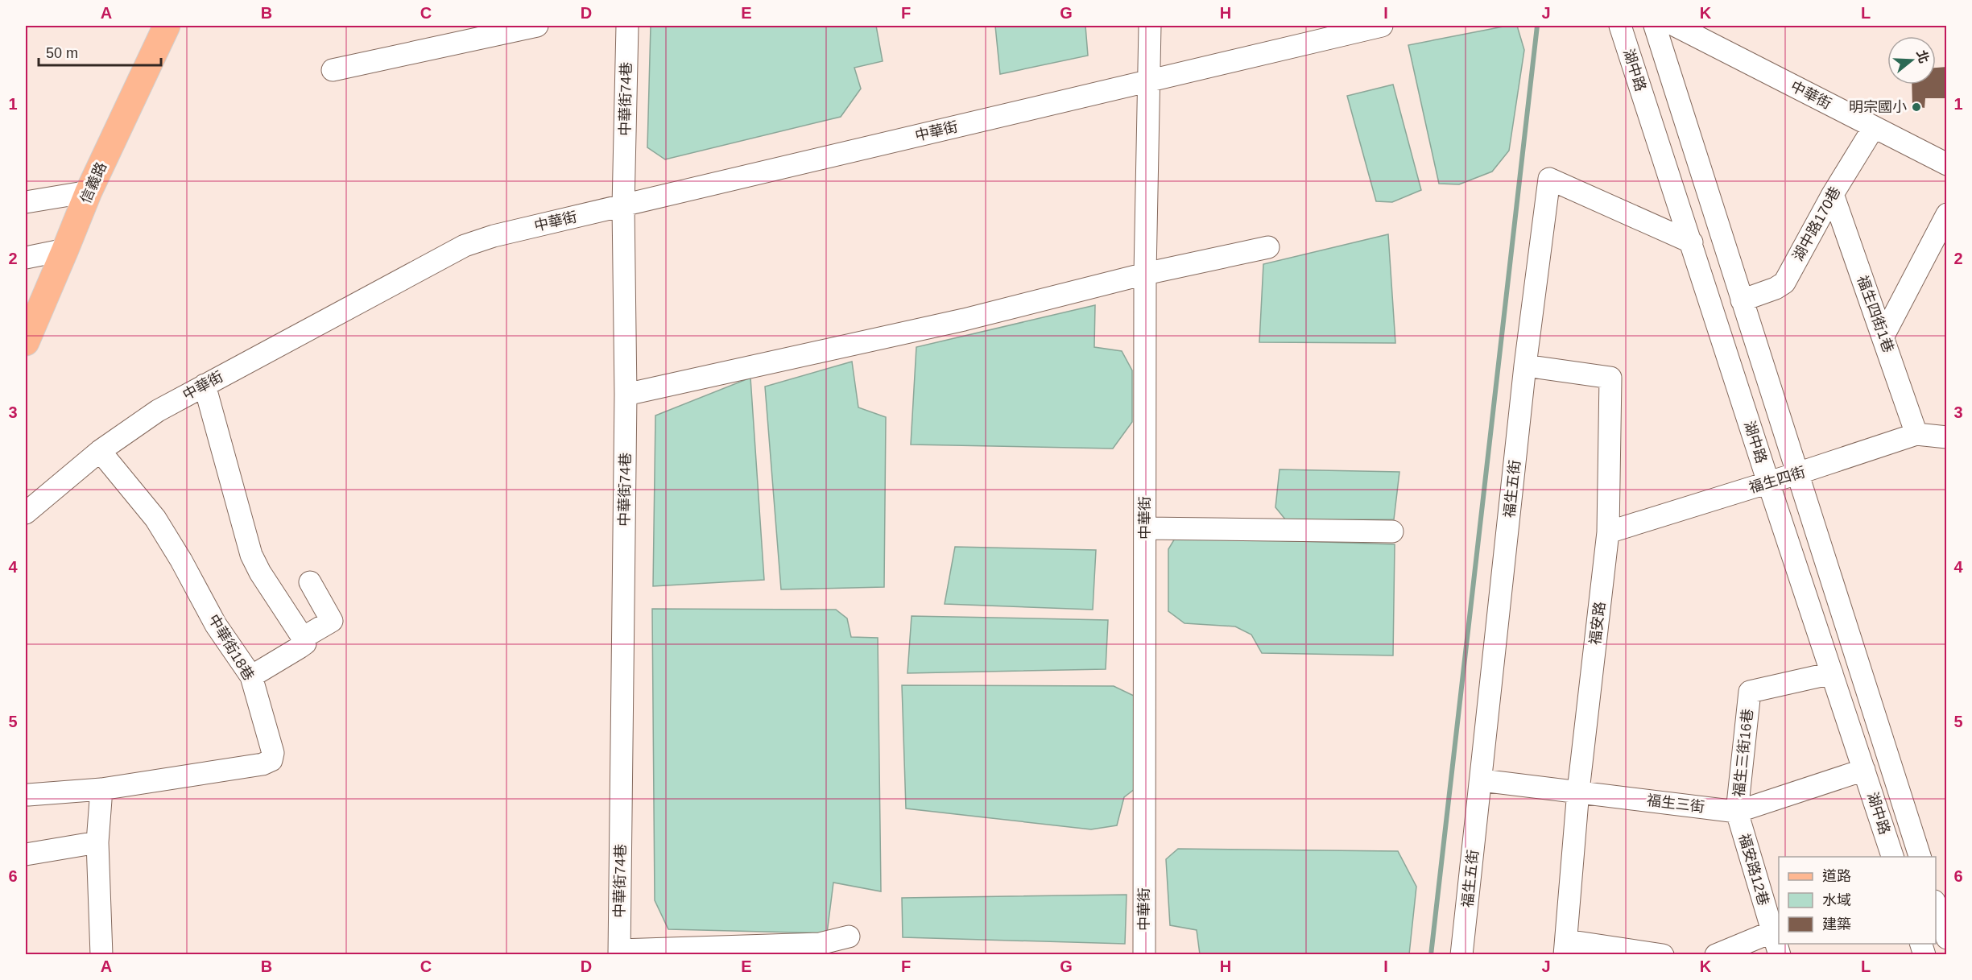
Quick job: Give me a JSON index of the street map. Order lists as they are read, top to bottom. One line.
{"streets":{"main road":["信義路"],"street":["湖中路","中華街","中華街74巷","湖中路170巷","福生四街1巷","福生四街","福生五街","福安路","中華街18巷","福生三街16巷","福生三街","福安路12巷"]},"crossings":[["湖中路","湖中路170巷"],["湖中路","福生四街"],["湖中路","福生五街"],["湖中路","福生三街16巷"],["湖中路","福生三街"],["中華街","中華街74巷"],["中華街","湖中路170巷"],["中華街","中華街18巷"],["湖中路170巷","福生四街1巷"],["福生四街1巷","福生四街"],["福生四街","福安路"],["福生五街","福安路"],["福生五街","福生三街"],["福安路","福生三街"],["福生三街16巷","福生三街"],["福生三街16巷","福安路12巷"],["福生三街","福安路12巷"]],"places":["明宗國小"],"legend":["道路","水域","建築"],"scale_bar":"50 m","north":"right","grid":{"columns":["A","B","C","D","E","F","G","H","I","J","K","L"],"rows":["1","2","3","4","5","6"]}}
